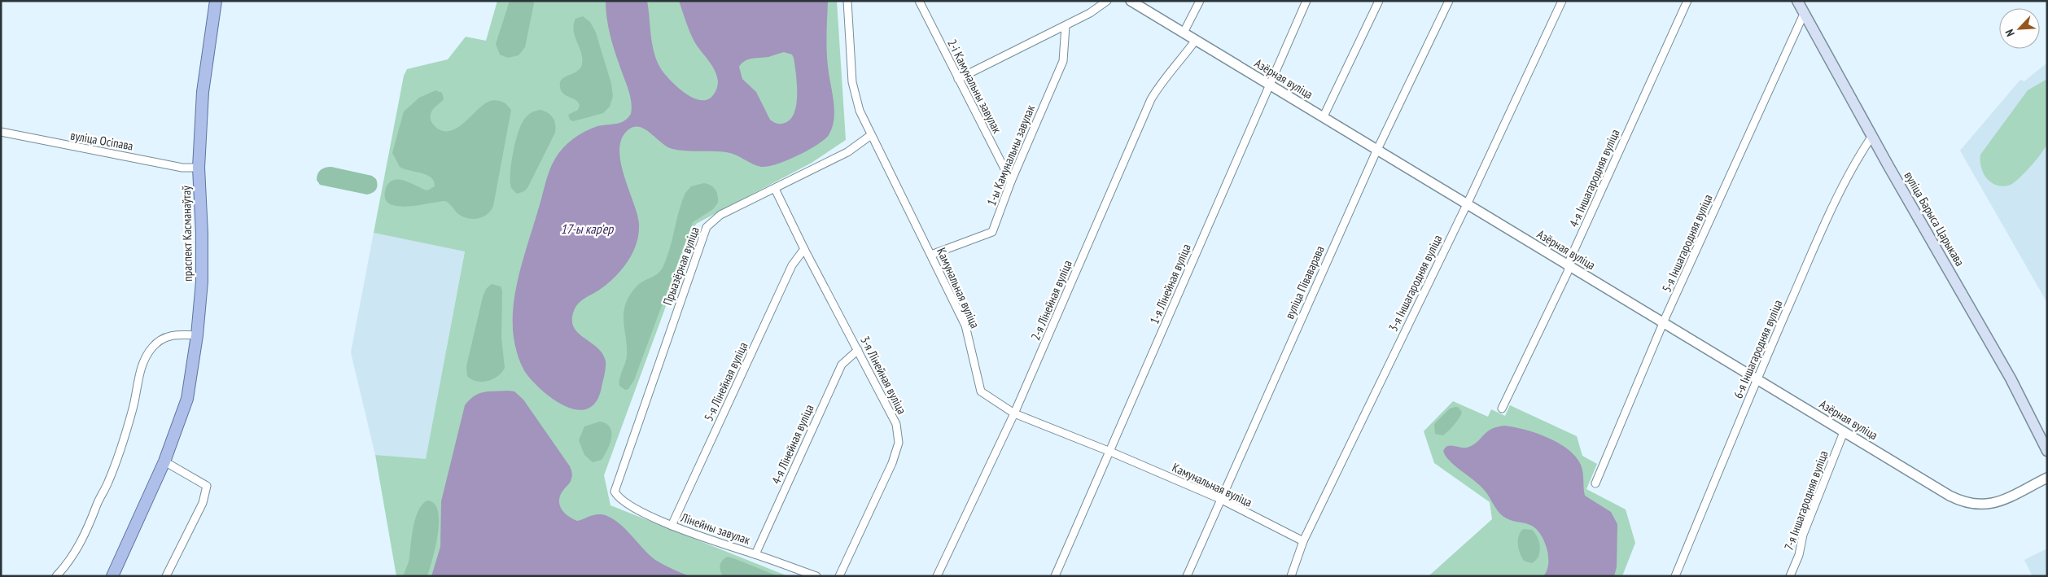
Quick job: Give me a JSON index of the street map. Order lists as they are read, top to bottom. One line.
{"streets":{"main road":["вуліца Барыса Царыкава","праспект Касманаўтаў"],"street":["Азёрная вуліца","2-і Камунальны завулак","вуліца Осіпава","1-ы Камунальны завулак","4-я Іншагародняя вуліца","5-я Іншагародняя вуліца","Прыазёрная вуліца","вуліца Піваварава","3-я Іншагародняя вуліца","1-я Лінейная вуліца","Камунальная вуліца","2-я Лінейная вуліца","6-я Іншагародняя вуліца","3-я Лінейная вуліца","5-я Лінейная вуліца","4-я Лінейная вуліца","7-я Іншагародняя вуліца","Лінейны завулак"]},"crossings":[["Азёрная вуліца","4-я Іншагародняя вуліца"],["Азёрная вуліца","5-я Іншагародняя вуліца"],["Азёрная вуліца","вуліца Піваварава"],["Азёрная вуліца","3-я Іншагародняя вуліца"],["Азёрная вуліца","1-я Лінейная вуліца"],["Азёрная вуліца","2-я Лінейная вуліца"],["Азёрная вуліца","6-я Іншагародняя вуліца"],["Азёрная вуліца","7-я Іншагародняя вуліца"],["2-і Камунальны завулак","1-ы Камунальны завулак"],["вуліца Осіпава","праспект Касманаўтаў"],["1-ы Камунальны завулак","Камунальная вуліца"],["вуліца Барыса Царыкава","5-я Іншагародняя вуліца"],["вуліца Барыса Царыкава","6-я Іншагародняя вуліца"],["Прыазёрная вуліца","Камунальная вуліца"],["Прыазёрная вуліца","3-я Лінейная вуліца"],["Прыазёрная вуліца","Лінейны завулак"],["вуліца Піваварава","Камунальная вуліца"],["3-я Іншагародняя вуліца","Камунальная вуліца"],["1-я Лінейная вуліца","Камунальная вуліца"],["Камунальная вуліца","2-я Лінейная вуліца"],["3-я Лінейная вуліца","5-я Лінейная вуліца"],["3-я Лінейная вуліца","4-я Лінейная вуліца"],["5-я Лінейная вуліца","Лінейны завулак"],["4-я Лінейная вуліца","Лінейны завулак"]],"water":["17-ы кар’ер"],"north":"bottom left"}
